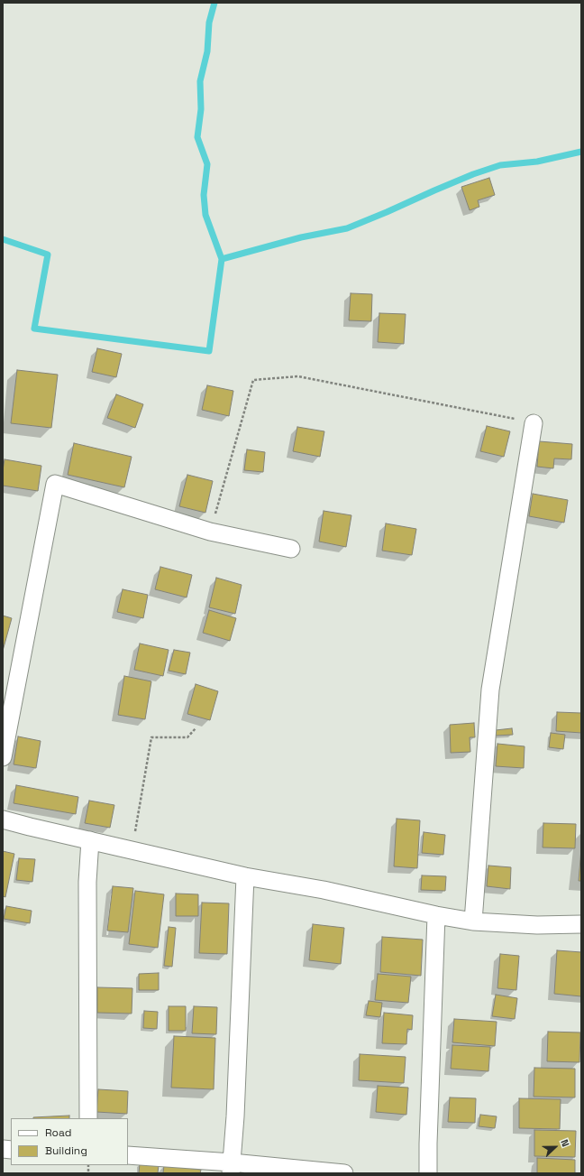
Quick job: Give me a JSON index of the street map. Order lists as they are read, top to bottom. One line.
{"legend":["Road","Building"],"north":"right"}
